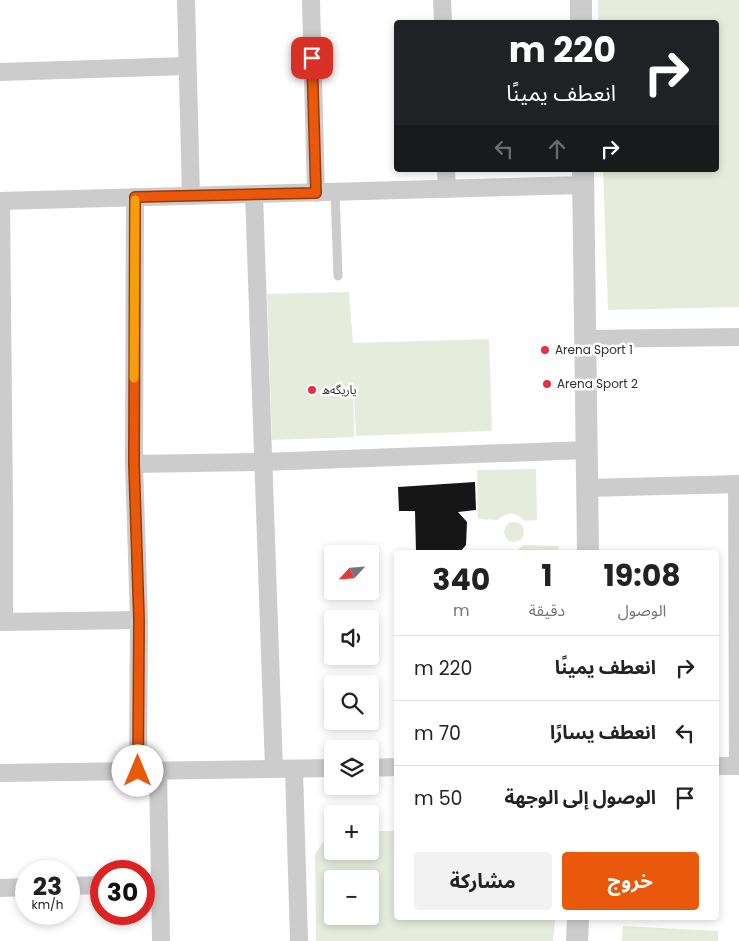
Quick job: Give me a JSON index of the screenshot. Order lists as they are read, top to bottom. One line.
{"places":["Arena Sport 1","Arena Sport 2","یاریگه‌ه"],"north":"bottom left","page":{"turn":["220 m","انعطف يمينًا"],"map_buttons":["+","−"],"eta":["19:08","الوصول","1","دقيقة","340","m"],"list":[{"name":"انعطف يمينًا","value":"220 m"},{"name":"انعطف يسارًا","value":"70 m"},{"name":"الوصول إلى الوجهة","value":"50 m"}],"buttons":["خروج","مشاركة"],"speed":"23 km/h","limit":"30"}}
